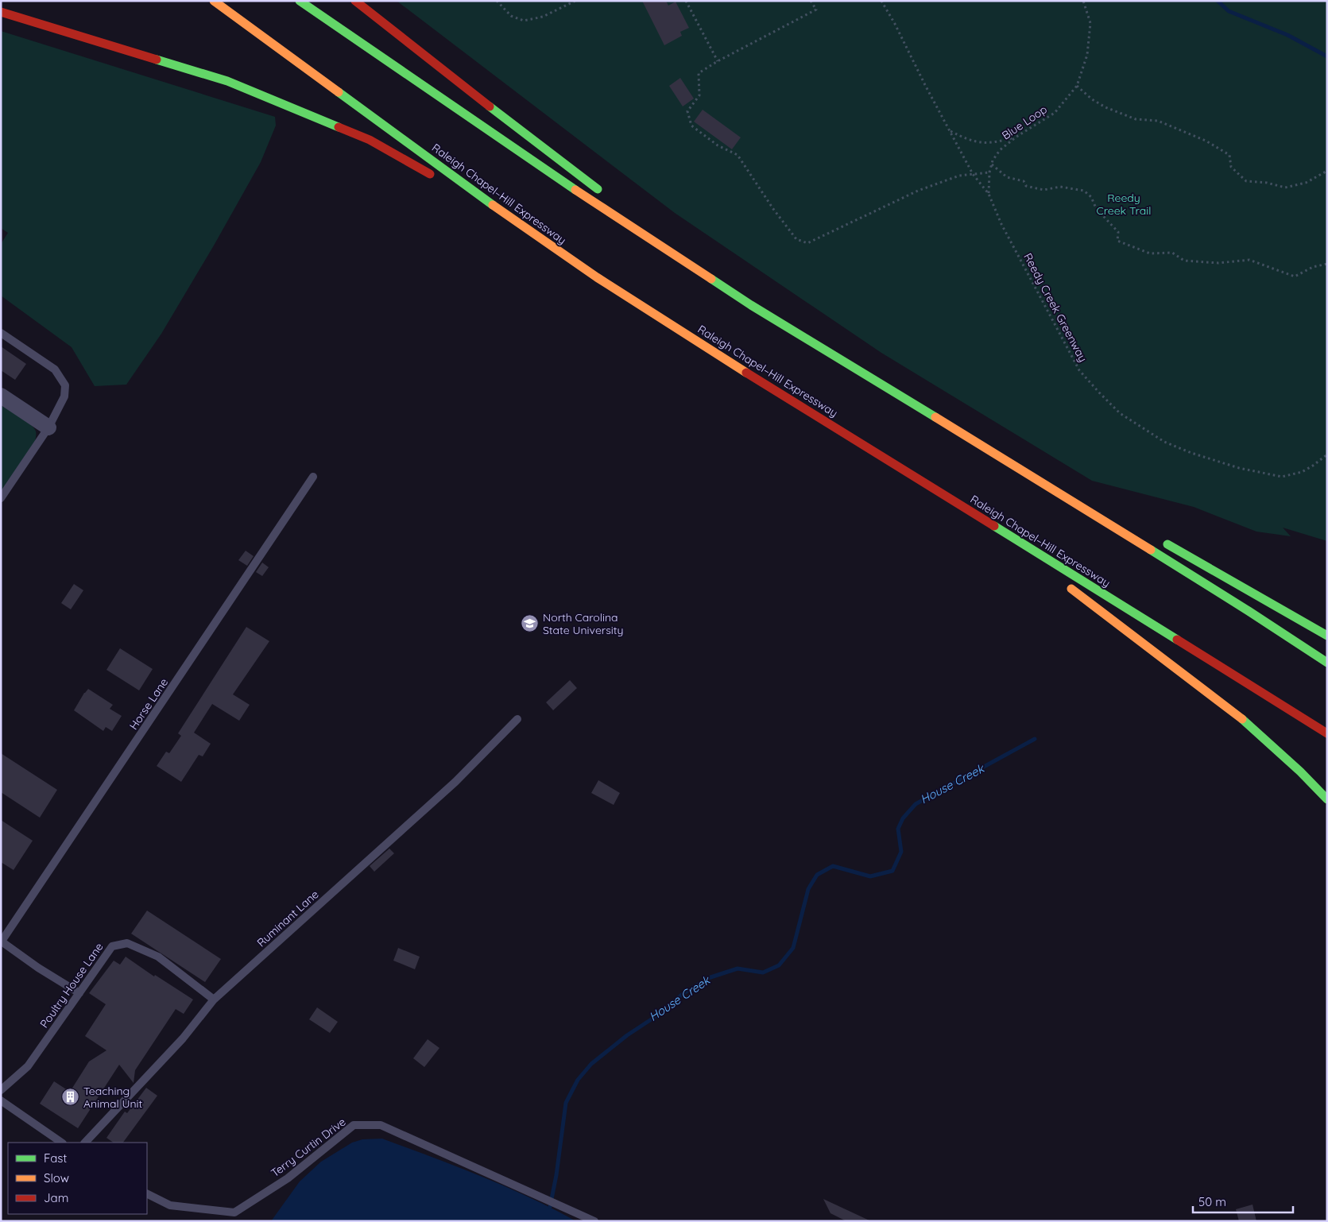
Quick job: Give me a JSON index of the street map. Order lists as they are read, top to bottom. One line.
{"streets":{"highway":["Raleigh Chapel–Hill Expressway"],"lane":["Horse Lane","Ruminant Lane","Poultry House Lane","Terry Curtin Drive"],"path":["Blue Loop","Reedy Creek Greenway"]},"crossings":[["Blue Loop","Reedy Creek Greenway"],["Ruminant Lane","Poultry House Lane"]],"water":["House Creek"],"parks":["Reedy Creek Trail"],"places":{"school or university":["North Carolina State University"],"building":["Teaching Animal Unit"]},"legend":["Fast","Slow","Jam"],"scale_bar":"50 m"}
